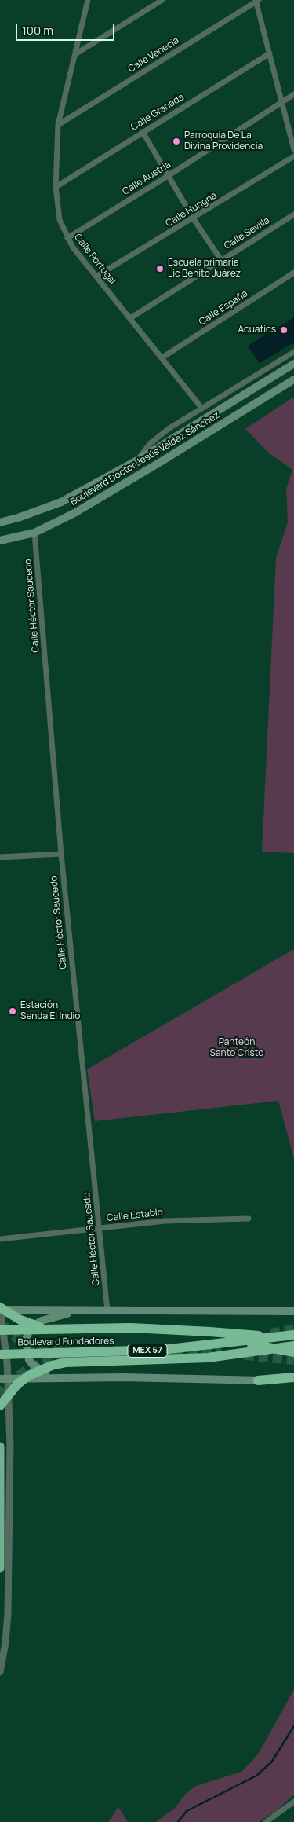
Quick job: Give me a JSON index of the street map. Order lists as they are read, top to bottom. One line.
{"streets":{"highway":["Boulevard Fundadores","MEX 57"],"main road":["Boulevard Doctor Jesús Valdez Sánchez"],"street":["Calle Venecia","Calle Granada","Calle Austria","Calle Hungría","Calle Sevilla","Calle Portugal","Calle España","Calle Héctor Saucedo","Calle Establo"]},"crossings":[["Calle Venecia","Calle Portugal"],["Calle Granada","Calle Portugal"],["Calle Austria","Calle Portugal"],["Calle Hungría","Calle Portugal"],["Calle Sevilla","Calle Portugal"],["Calle Portugal","Calle España"],["Calle Portugal","Boulevard Doctor Jesús Valdez Sánchez"],["Boulevard Doctor Jesús Valdez Sánchez","Calle Héctor Saucedo"],["Calle Héctor Saucedo","Calle Establo"]],"parks":["Panteón Santo Cristo"],"places":["Parroquia De La Divina Providencia","Escuela primaria Lic Benito Juárez","Acuatics","Estación Senda El Indio"],"scale_bar":"100 m"}
